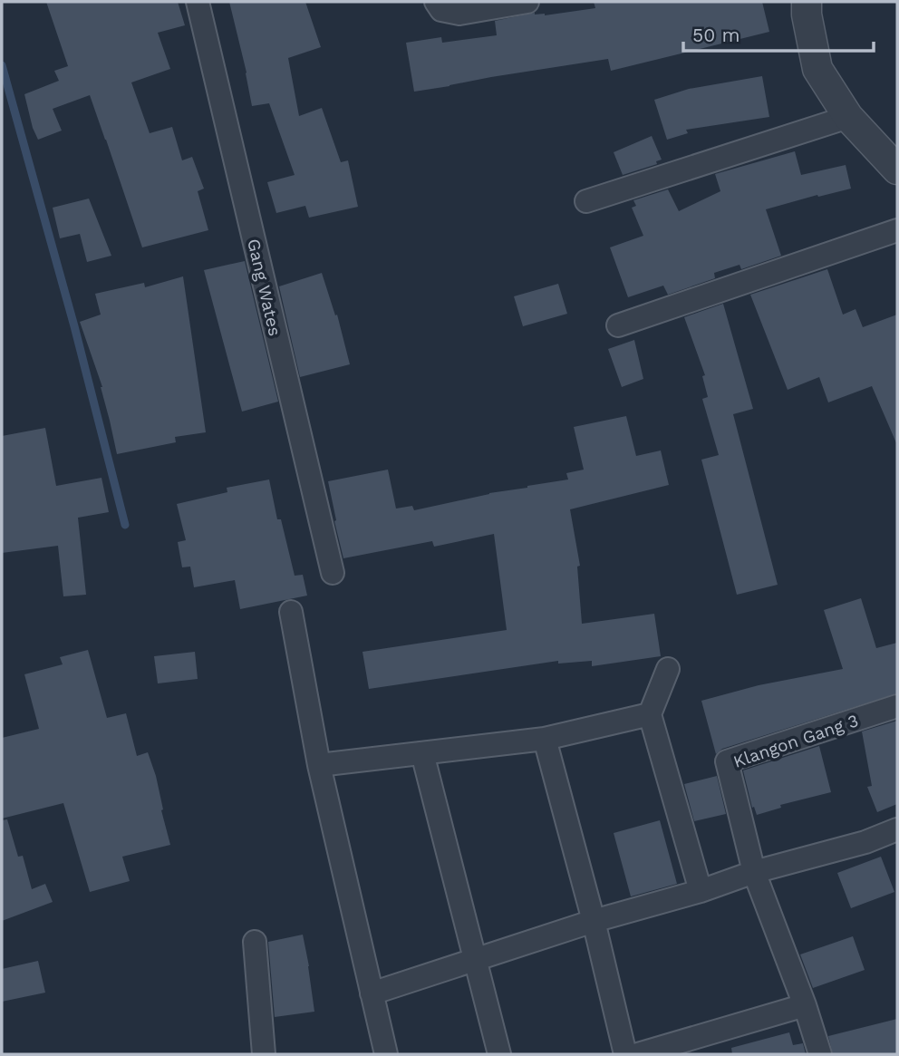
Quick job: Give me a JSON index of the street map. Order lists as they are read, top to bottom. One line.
{"streets":{"street":["Gang Wates","Klangon Gang 3"]},"scale_bar":"50 m"}
